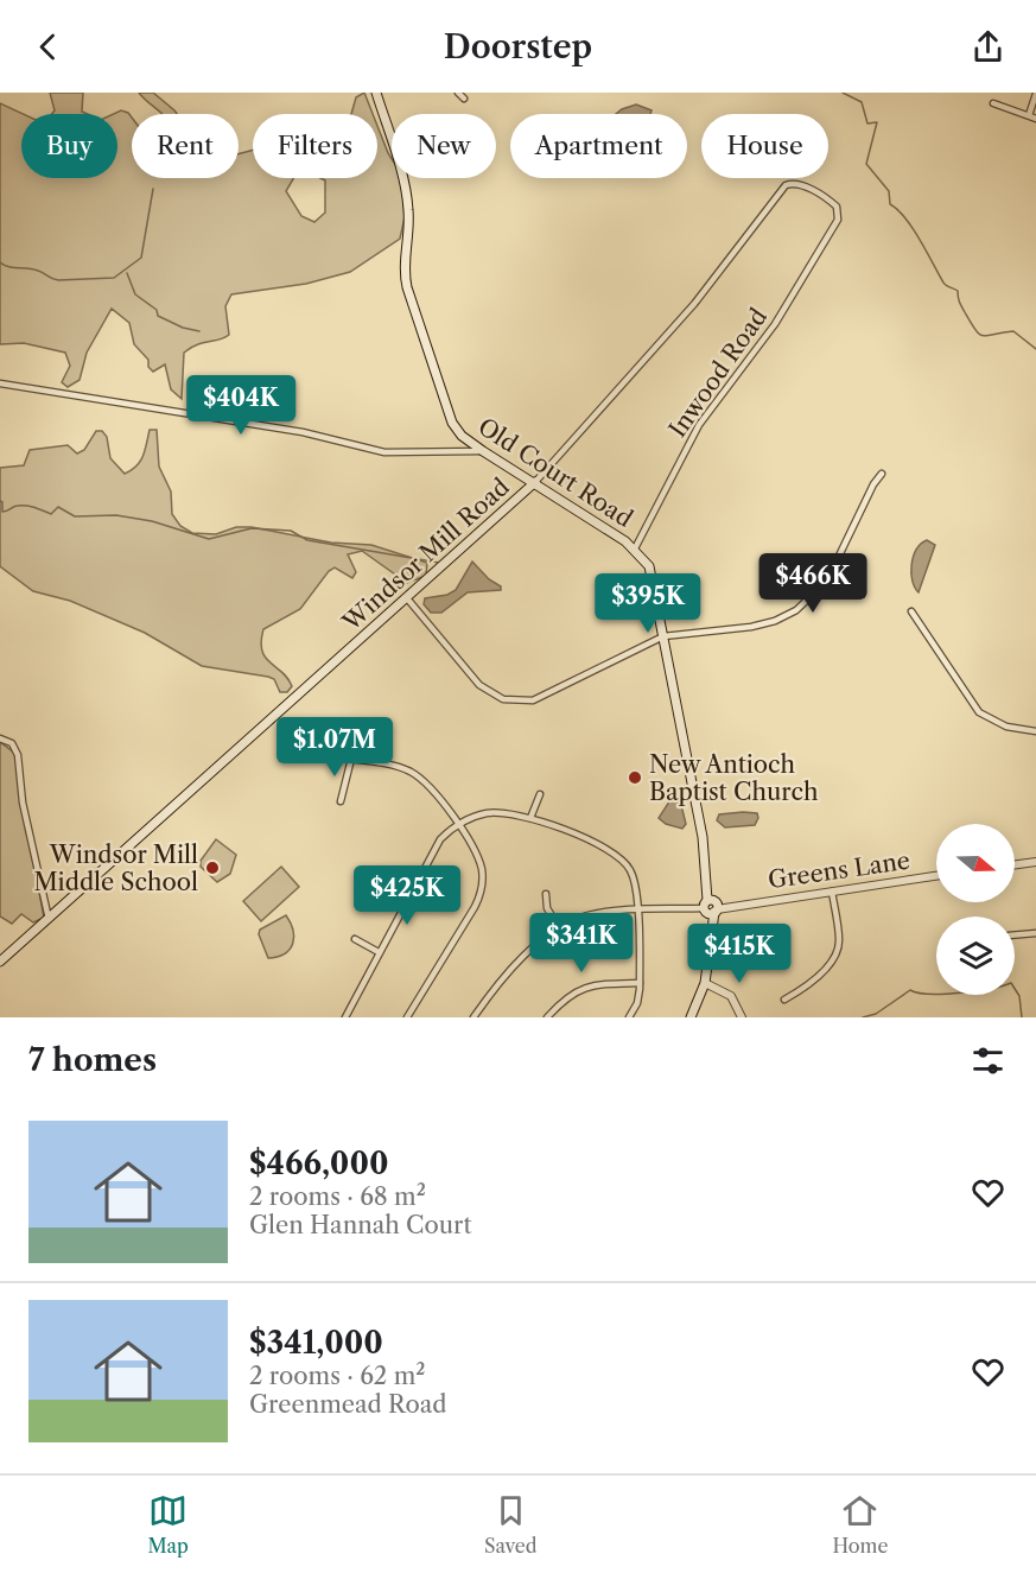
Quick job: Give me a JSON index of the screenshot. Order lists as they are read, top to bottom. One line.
{"streets":{"main road":["Old Court Road","Windsor Mill Road"],"street":["Inwood Road","Greens Lane"]},"crossings":[["Inwood Road","Old Court Road"],["Inwood Road","Windsor Mill Road"],["Old Court Road","Windsor Mill Road"],["Old Court Road","Greens Lane"]],"places":["New Antioch Baptist Church","Windsor Mill Middle School"],"north":"right","page":{"header":"Doorstep","chip":["Buy","Rent","Filters","New","Apartment","House"],"price":["$404K","$466K","$395K","$1.07M","$425K","$341K","$415K"],"heading":"7 homes","list":[{"name":"$466,000","note":"2 rooms · 68 m² · Glen Hannah Court"},{"name":"$341,000","note":"2 rooms · 62 m² · Greenmead Road"}],"tabs":["Map","Saved","Home"]}}
